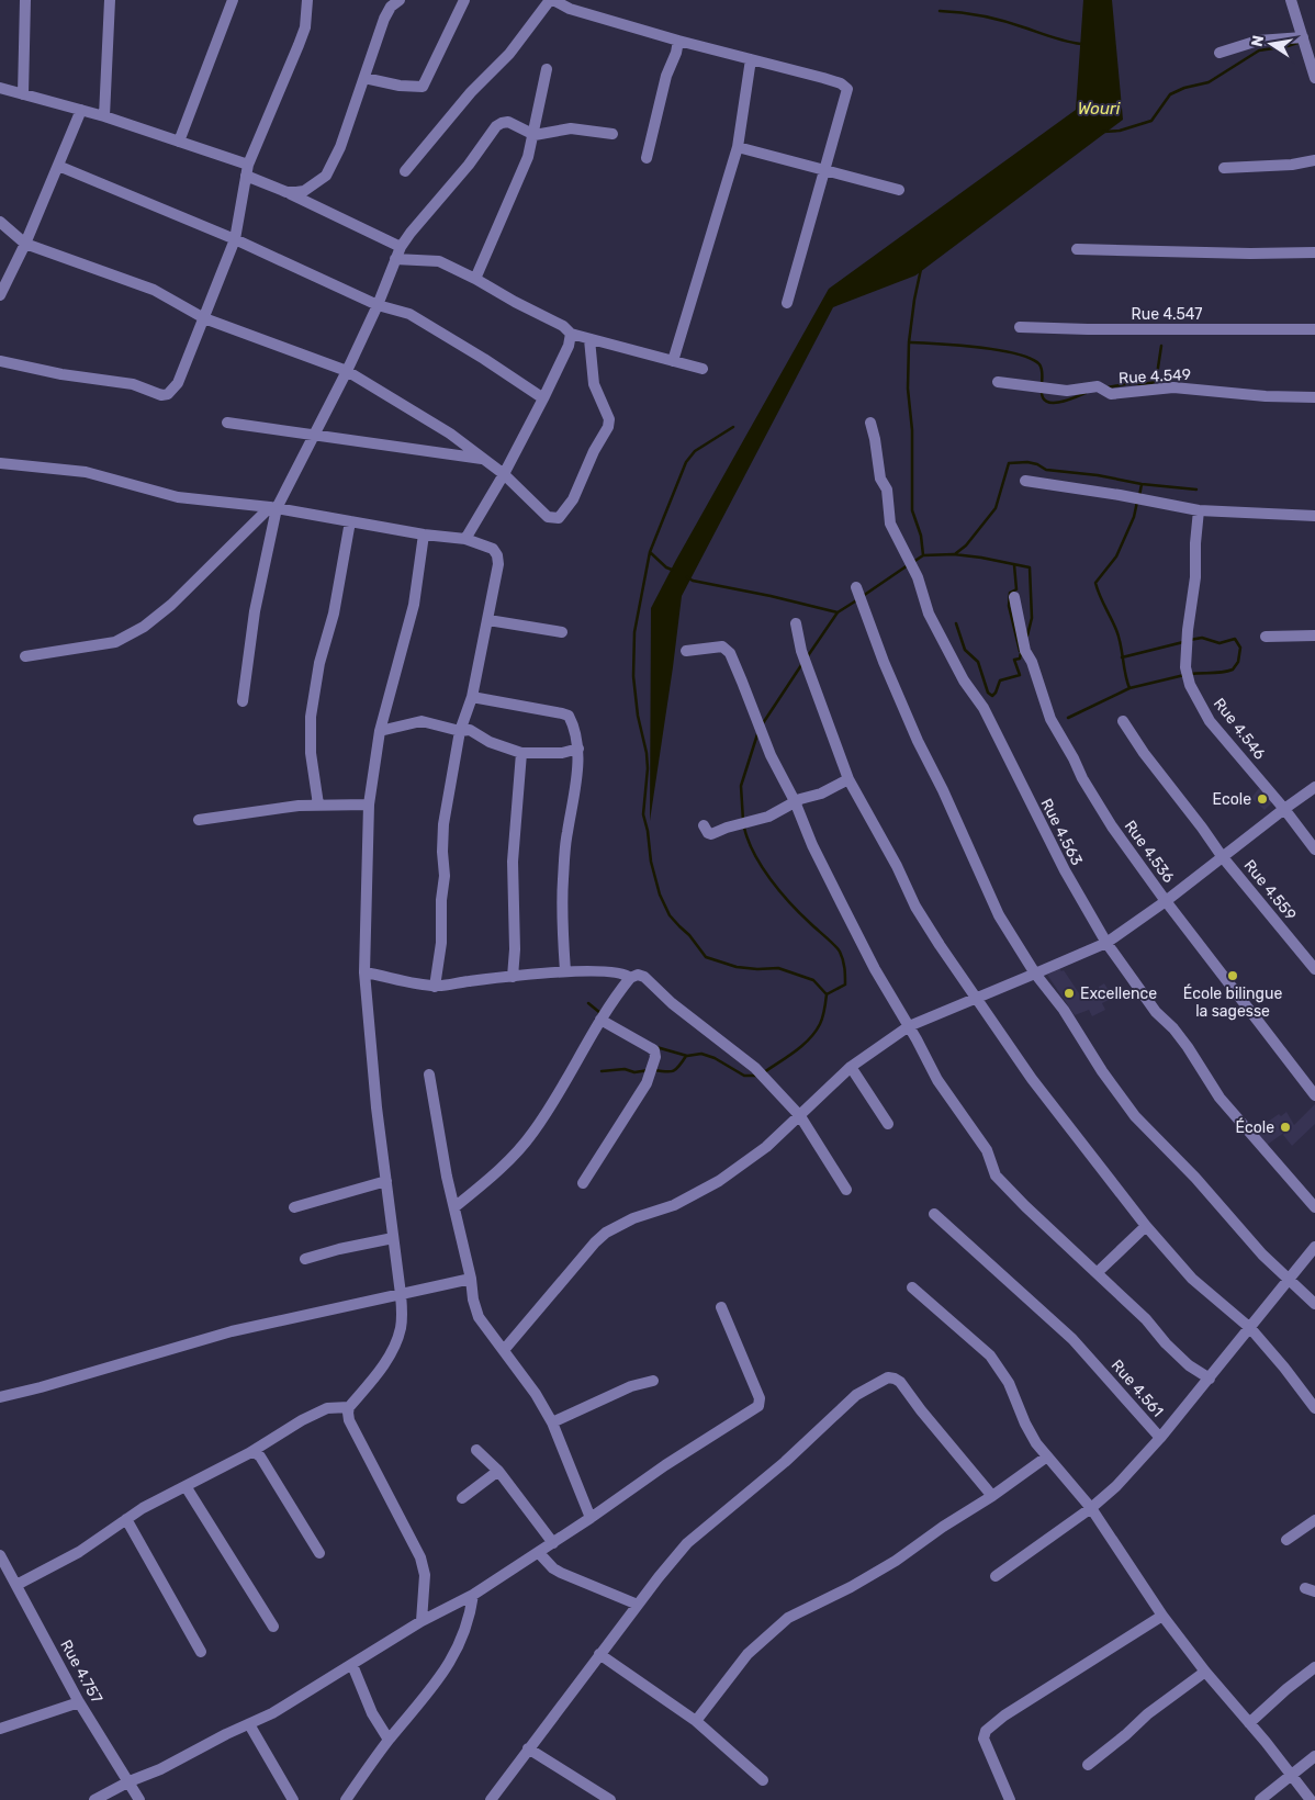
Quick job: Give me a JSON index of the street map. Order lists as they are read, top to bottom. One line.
{"streets":{"street":["Rue 4.547","Rue 4.549","Rue 4.546","Rue 4.563","Rue 4.536","Rue 4.559","Rue 4.561","Rue 4.757"]},"water":["Wouri"],"places":["Ecole","École bilingue la sagesse","Excellence","École"],"north":"left"}
